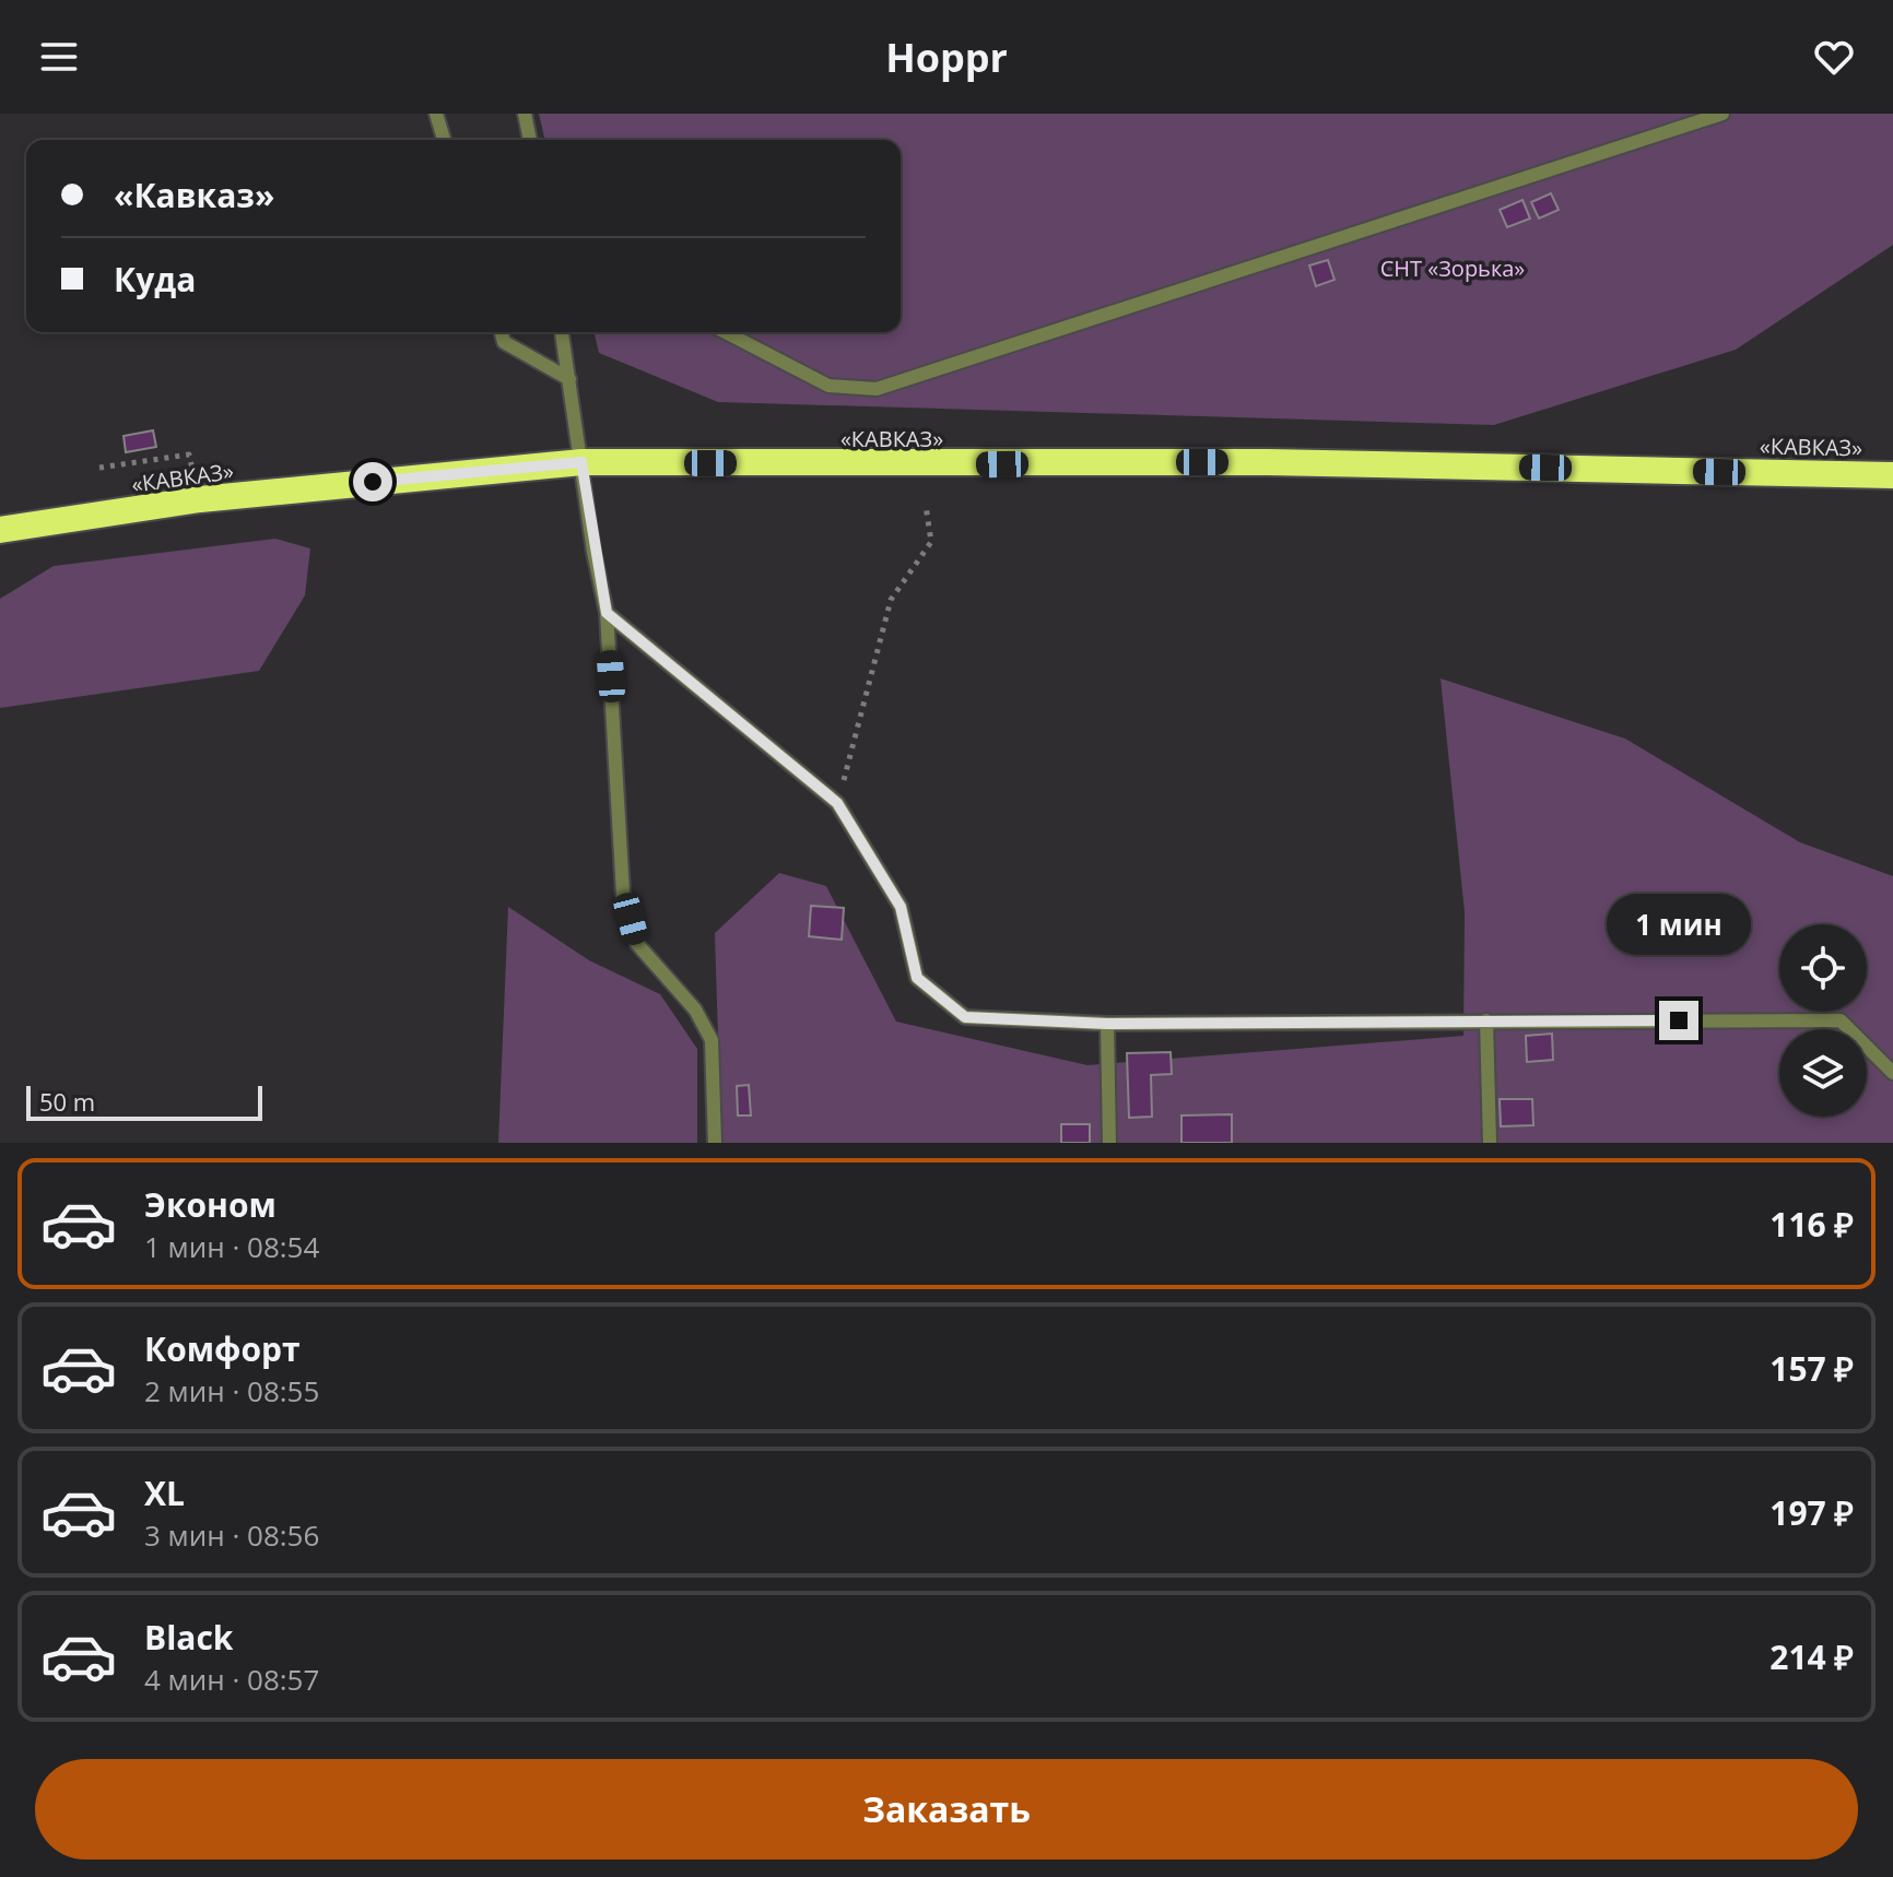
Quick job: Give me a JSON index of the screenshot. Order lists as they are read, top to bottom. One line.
{"streets":{"highway":["«КАВКАЗ»"]},"parks":["СНТ «Зорька»"],"scale_bar":"50 m","page":{"header":"Hoppr","banner":["«Кавказ»","Куда"],"bubble":"1 мин","scale":"50 m","list":[{"name":"Эконом","note":"1 мин · 08:54","value":"116 ₽"},{"name":"Комфорт","note":"2 мин · 08:55","value":"157 ₽"},{"name":"XL","note":"3 мин · 08:56","value":"197 ₽"},{"name":"Black","note":"4 мин · 08:57","value":"214 ₽"}],"buttons":"Заказать"}}
